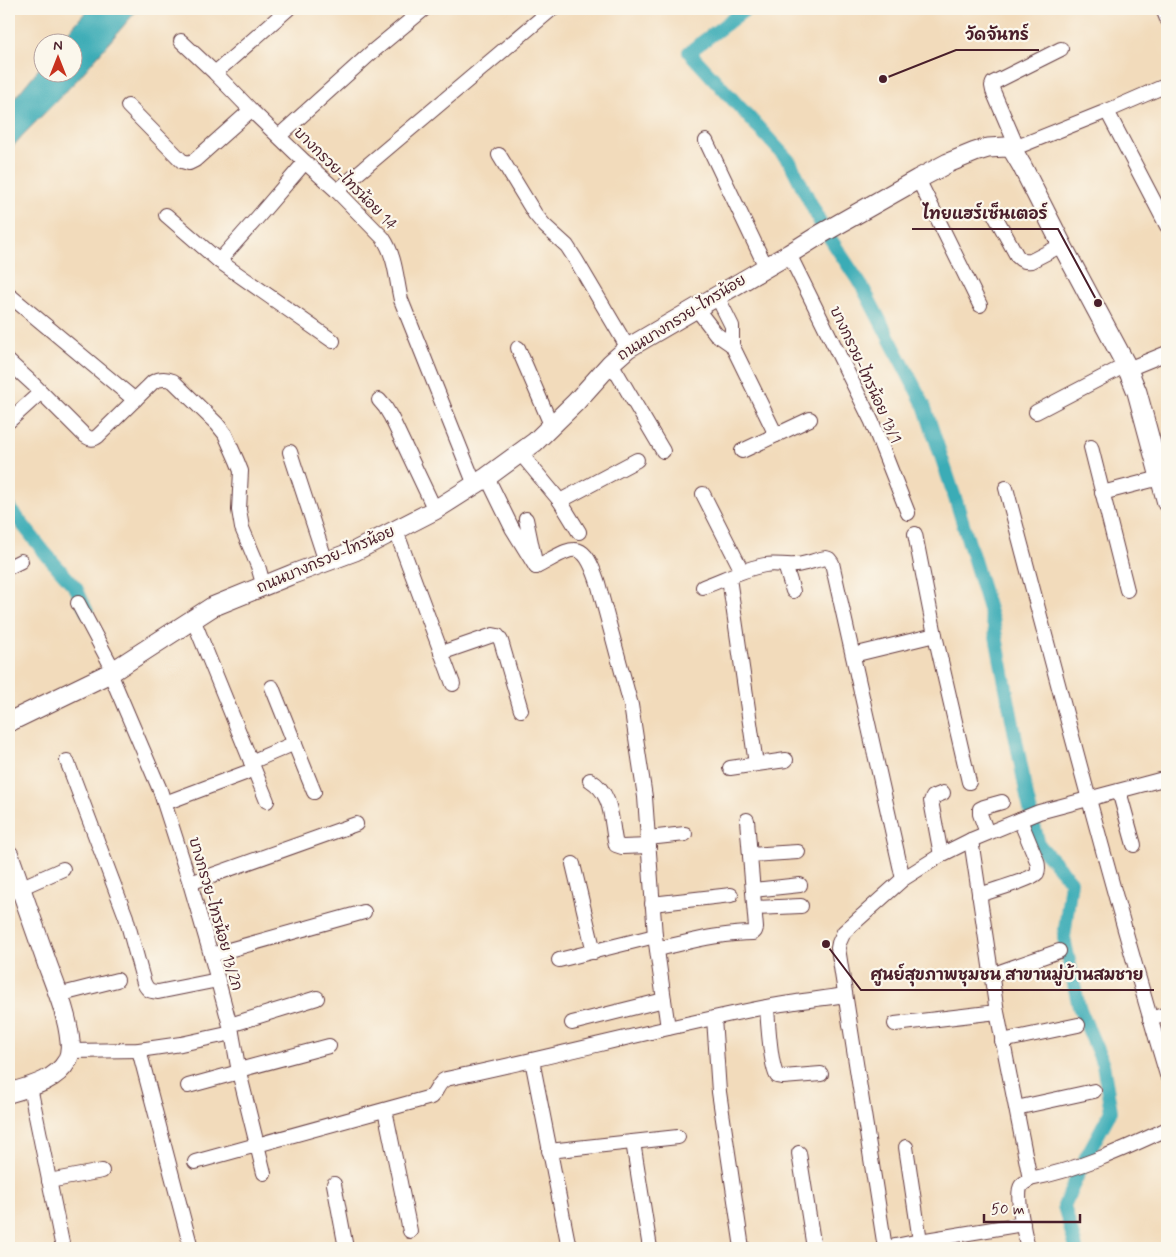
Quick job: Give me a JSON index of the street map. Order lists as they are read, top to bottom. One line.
{"streets":{"main road":["ถนนบางกรวย-ไทรน้อย"],"street":["บางกรวย-ไทรน้อย 14","บางกรวย-ไทรน้อย 13/1","บางกรวย-ไทรน้อย 13/2ก"]},"crossings":[["บางกรวย-ไทรน้อย 14","ถนนบางกรวย-ไทรน้อย"],["ถนนบางกรวย-ไทรน้อย","บางกรวย-ไทรน้อย 13/1"],["ถนนบางกรวย-ไทรน้อย","บางกรวย-ไทรน้อย 13/2ก"]],"places":["วัดจันทร์","ไทยแฮร์เซ็นเตอร์","ศูนย์สุขภาพชุมชน สาขาหมู่บ้านสมชาย"],"scale_bar":"50 m","north":"top"}
